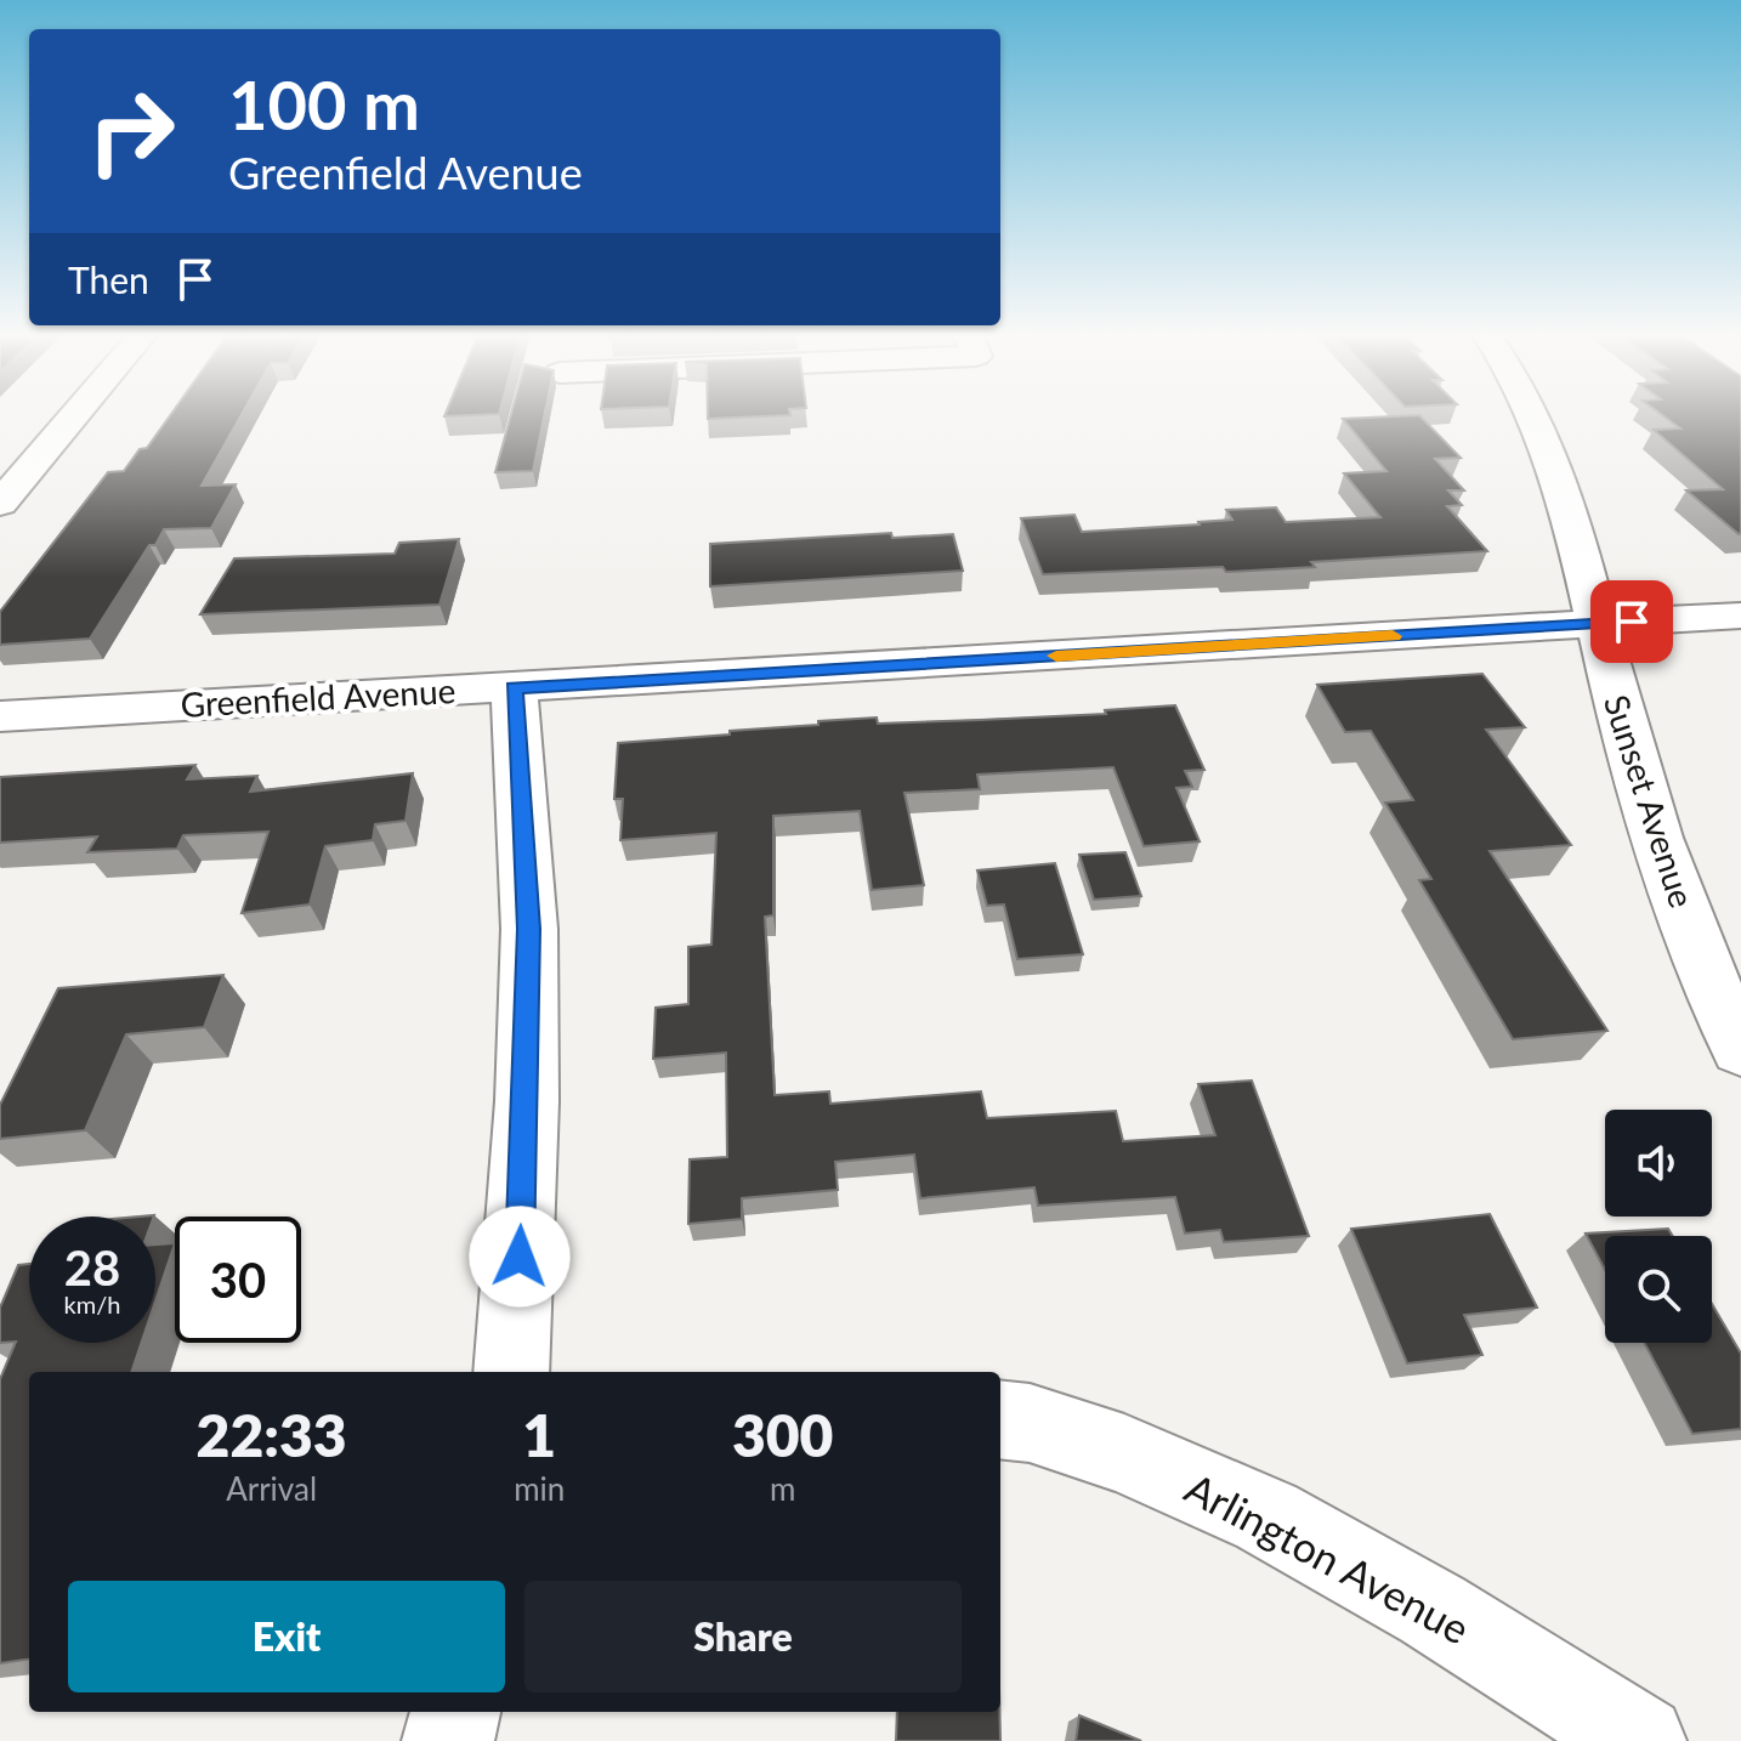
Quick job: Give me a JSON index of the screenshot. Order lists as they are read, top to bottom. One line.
{"streets":{"street":["Greenfield Avenue","Sunset Avenue","Arlington Avenue"]},"crossings":[["Greenfield Avenue","Sunset Avenue"]],"page":{"turn":["100 m","Greenfield Avenue"],"then":"Then","speed":"28 km/h","limit":"30","eta":["22:33","Arrival","1","min","300","m"],"buttons":["Exit","Share"]}}
